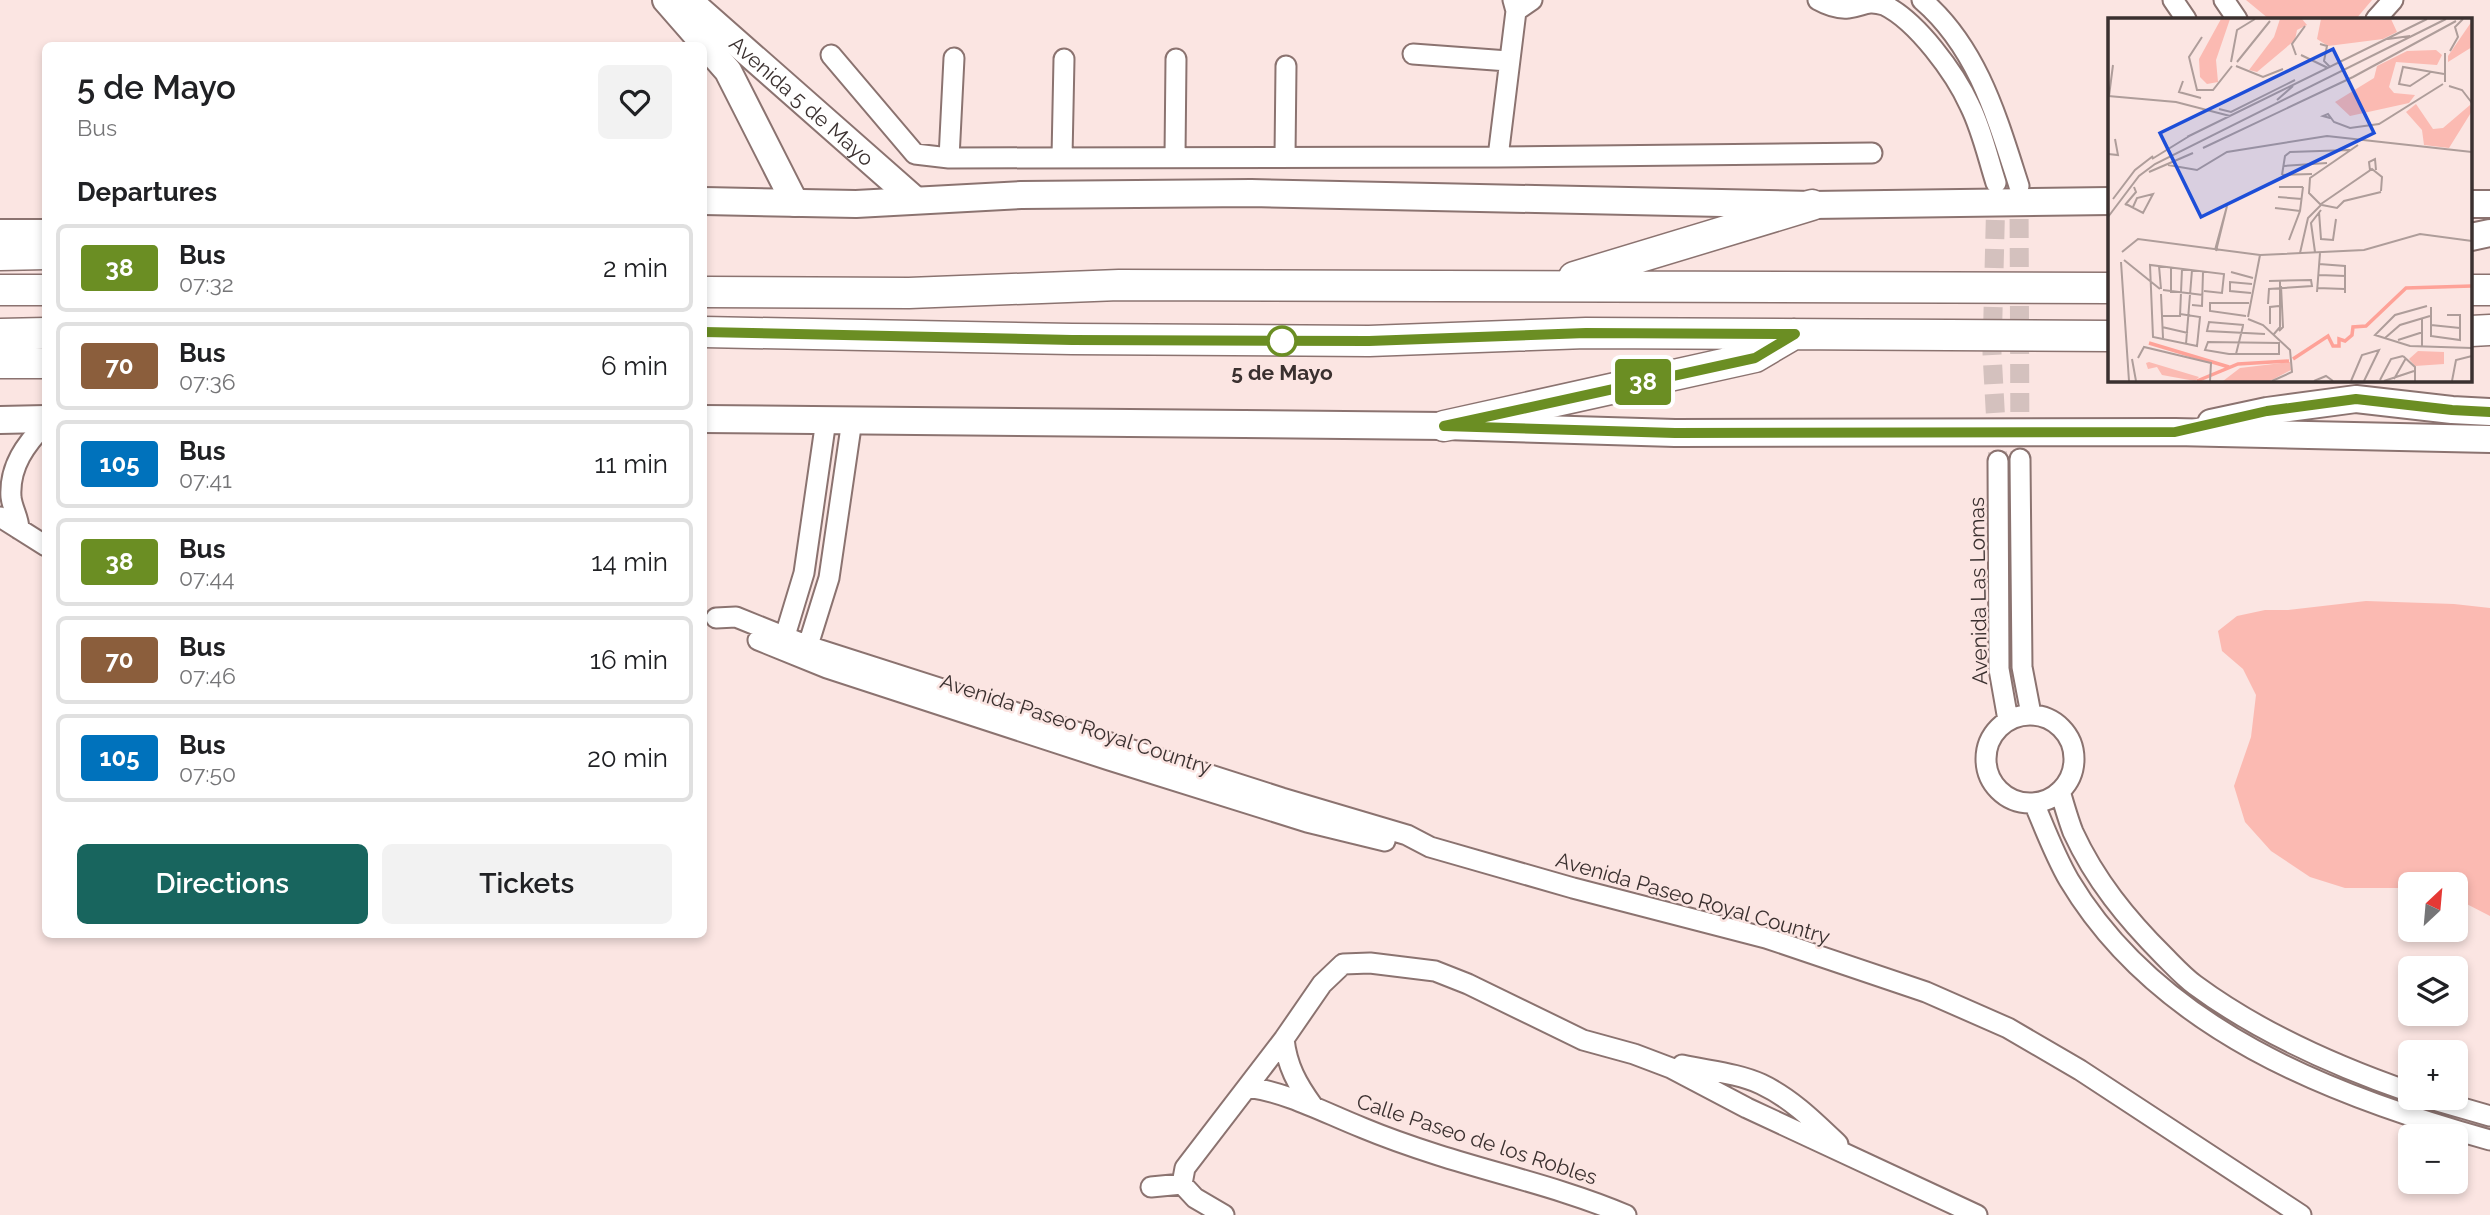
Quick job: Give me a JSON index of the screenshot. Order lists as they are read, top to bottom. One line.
{"streets":{"main road":["Avenida 5 de Mayo"],"street":["Avenida Las Lomas","Avenida Paseo Royal Country","Calle Paseo de los Robles"]},"places":["5 de Mayo"],"lines":["bus line 38"],"north":"top right","page":{"on_map":"38","heading":[["5 de Mayo","Bus"],"Departures"],"list":[{"mark":"38","name":"Bus","note":"07:32","value":"2 min"},{"mark":"70","name":"Bus","note":"07:36","value":"6 min"},{"mark":"105","name":"Bus","note":"07:41","value":"11 min"},{"mark":"38","name":"Bus","note":"07:44","value":"14 min"},{"mark":"70","name":"Bus","note":"07:46","value":"16 min"},{"mark":"105","name":"Bus","note":"07:50","value":"20 min"}],"buttons":["Directions","Tickets"],"map_buttons":["+","−"]}}
